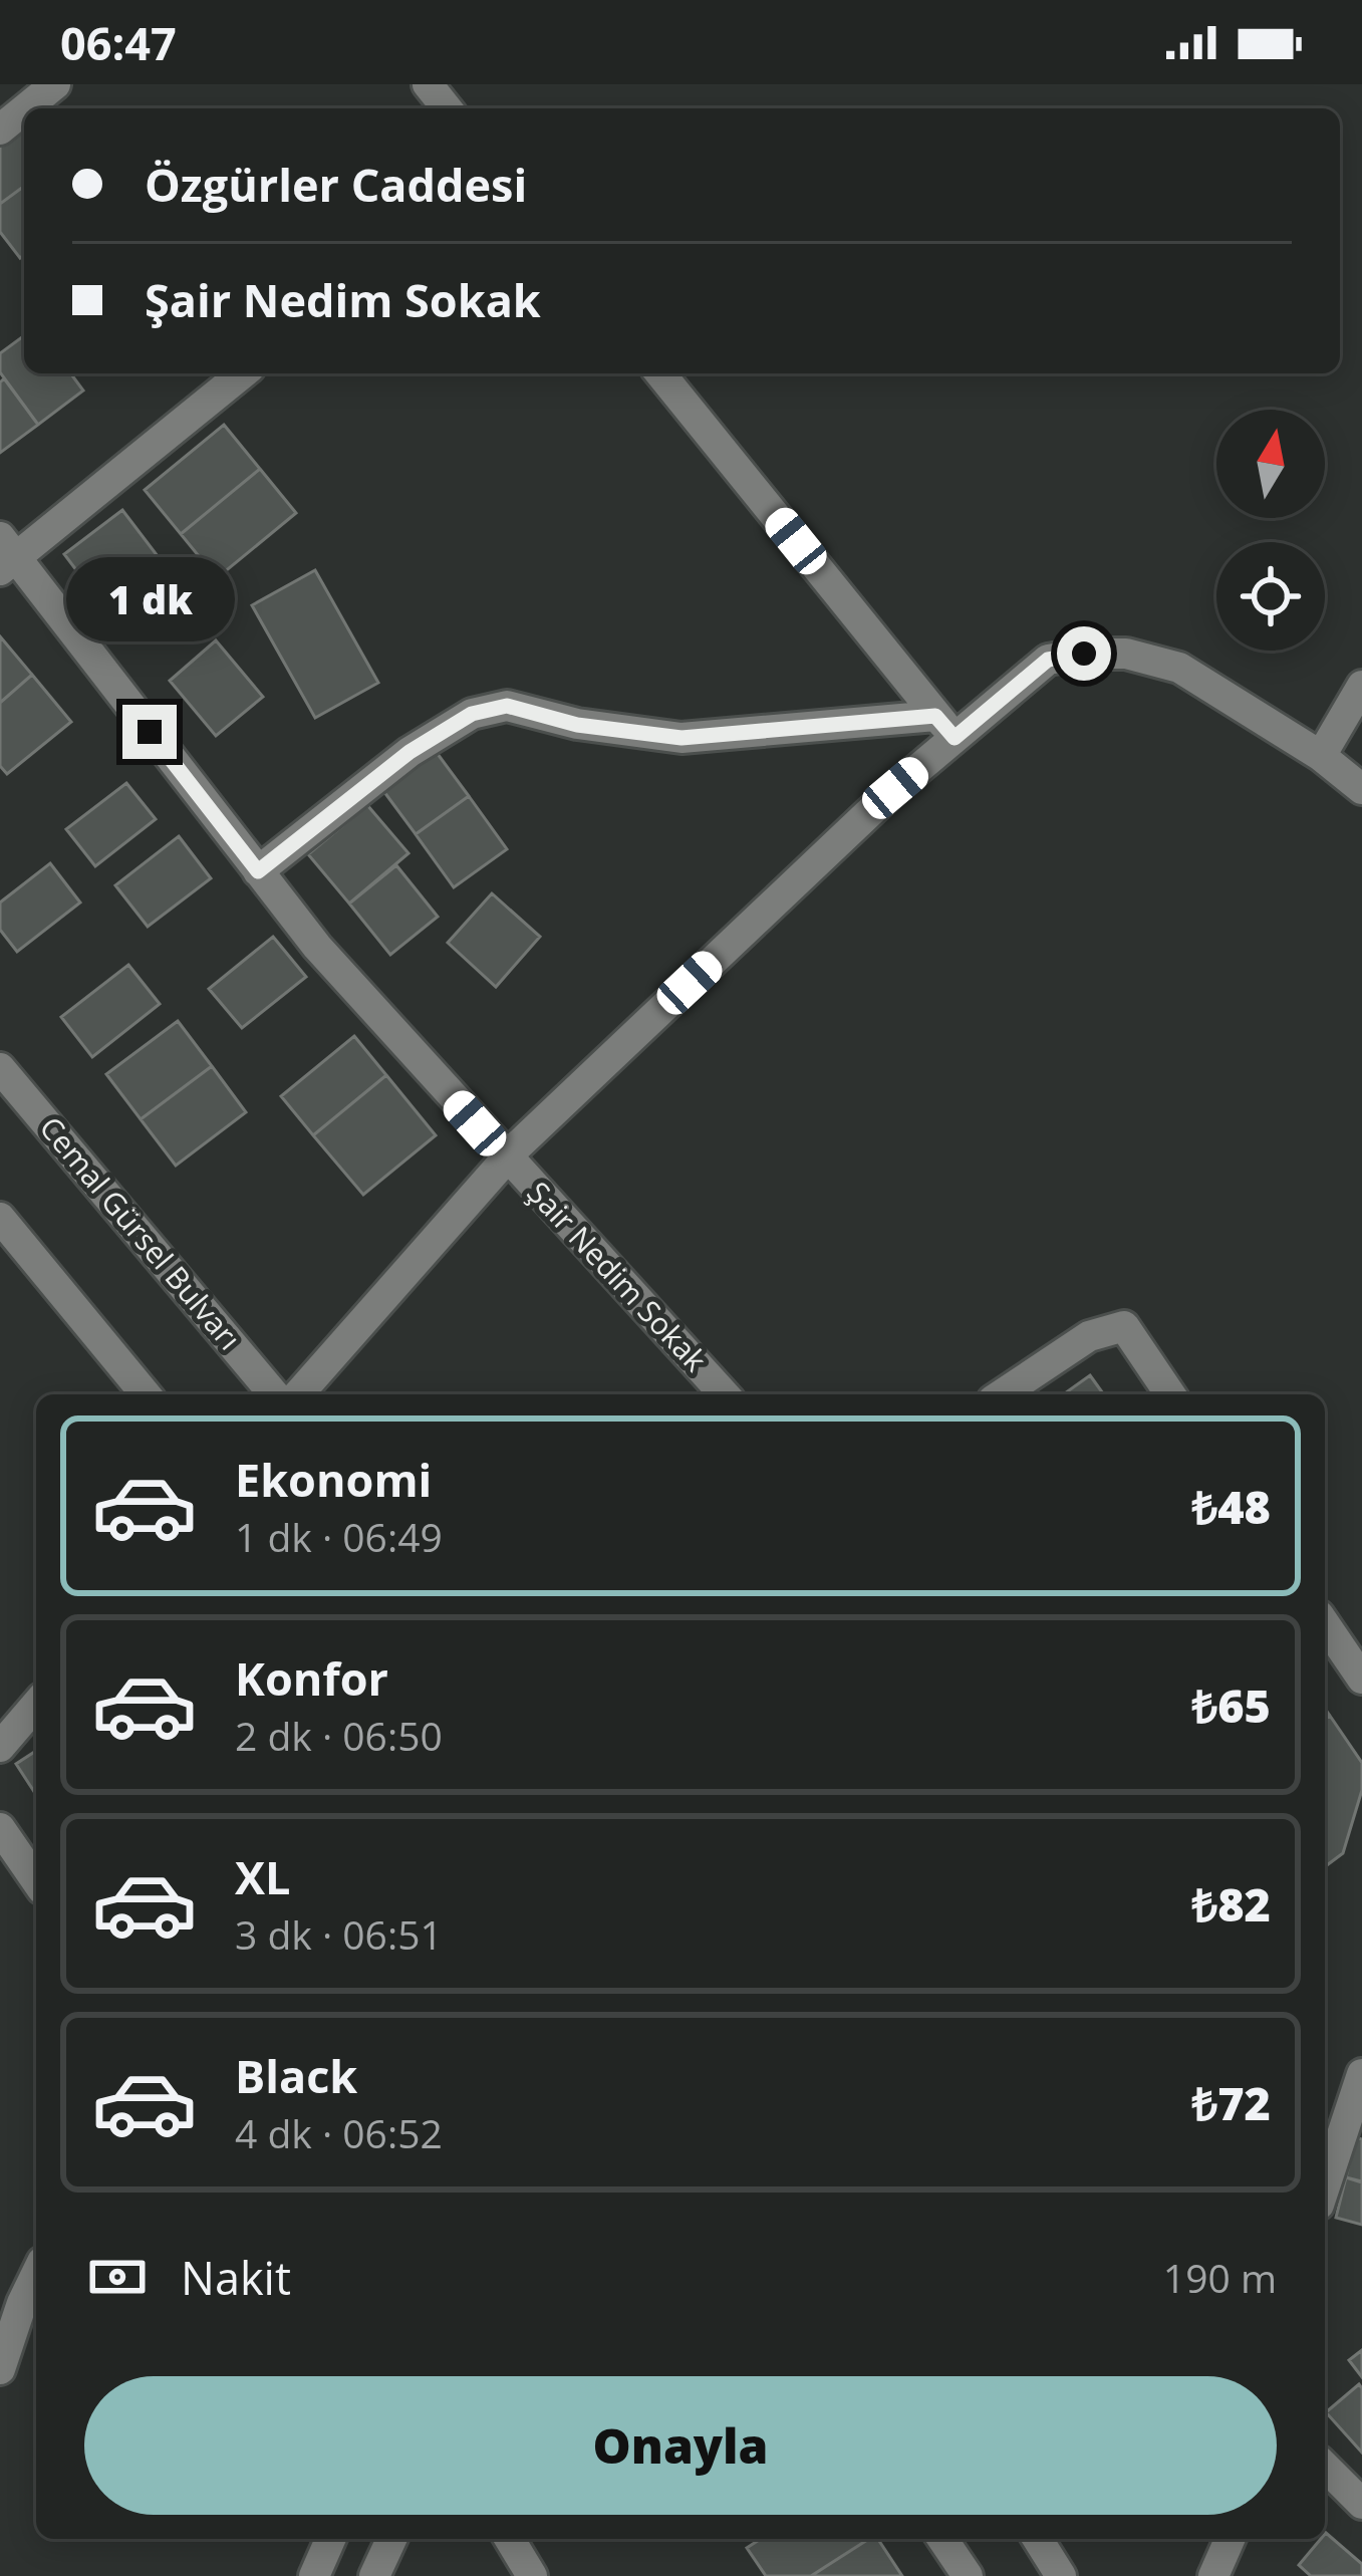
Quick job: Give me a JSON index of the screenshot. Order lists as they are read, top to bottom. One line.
{"streets":{"street":["Cemal Gürsel Bulvarı","Şair Nedim Sokak"]},"north":"top","page":{"status":"06:47","banner":["Özgürler Caddesi","Şair Nedim Sokak"],"bubble":"1 dk","list":[{"name":"Ekonomi","note":"1 dk · 06:49","value":"₺48"},{"name":"Konfor","note":"2 dk · 06:50","value":"₺65"},{"name":"XL","note":"3 dk · 06:51","value":"₺82"},{"name":"Black","note":"4 dk · 06:52","value":"₺72"}],"pay":["Nakit","190 m"],"buttons":"Onayla"}}
